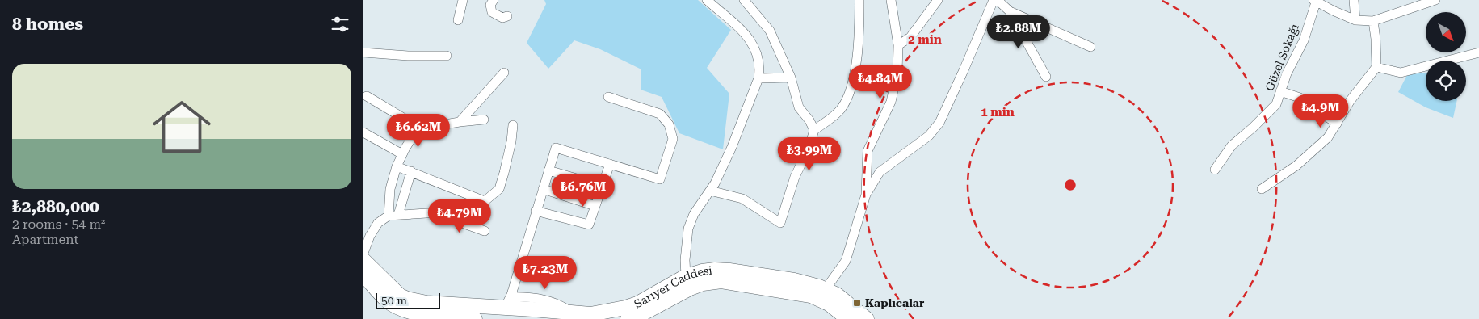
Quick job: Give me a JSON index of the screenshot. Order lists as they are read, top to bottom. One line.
{"streets":{"main road":["Sarıyer Caddesi"],"street":["Güzel Sokağı"]},"places":{"transit":["Kaplıcalar"]},"scale_bar":"50 m","north":"bottom right","page":{"heading":"8 homes","price":["₺2.88M","₺4.84M","₺4.9M","₺6.62M","₺3.99M","₺6.76M","₺4.79M","₺7.23M"],"list":[{"name":"₺2,880,000","note":"2 rooms · 54 m² · Apartment"}],"scale":"50 m"},"rings":["2 min","1 min"]}
